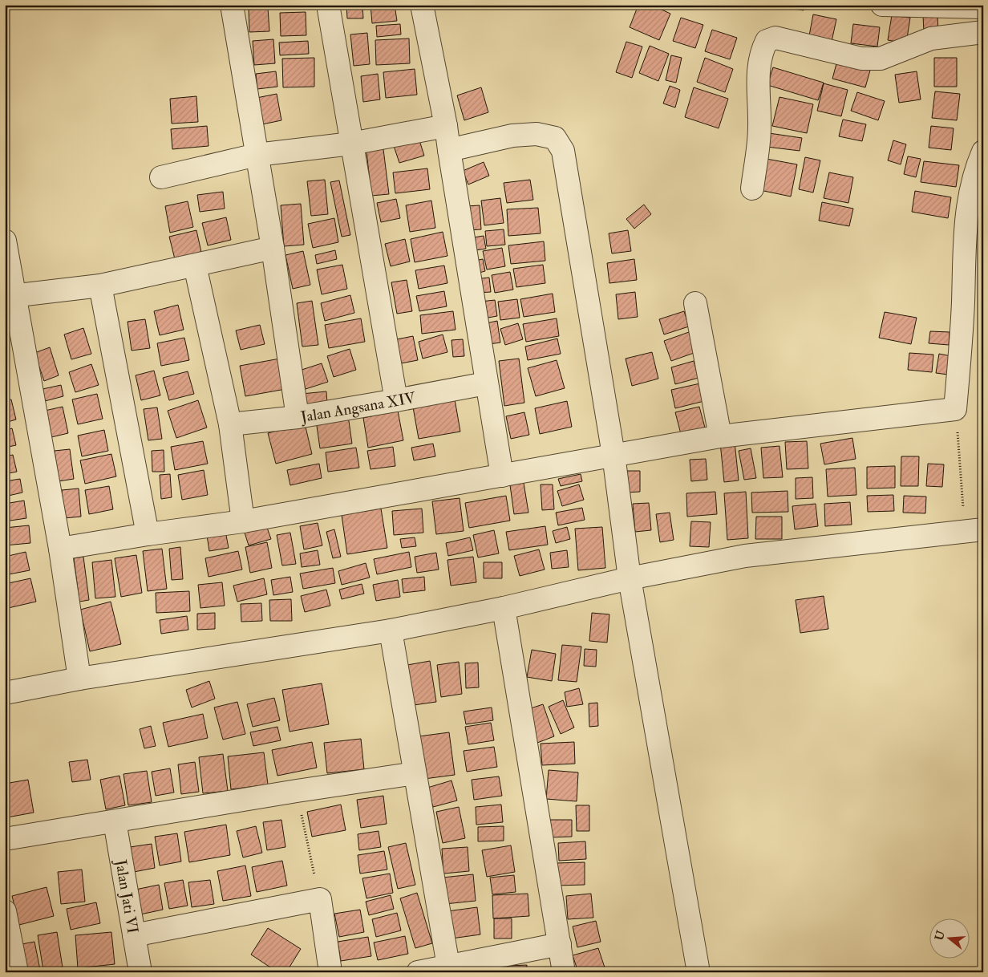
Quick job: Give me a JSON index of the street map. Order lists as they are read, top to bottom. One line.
{"streets":{"street":["Jalan Angsana XIV","Jalan Jati VI"]},"north":"left"}
